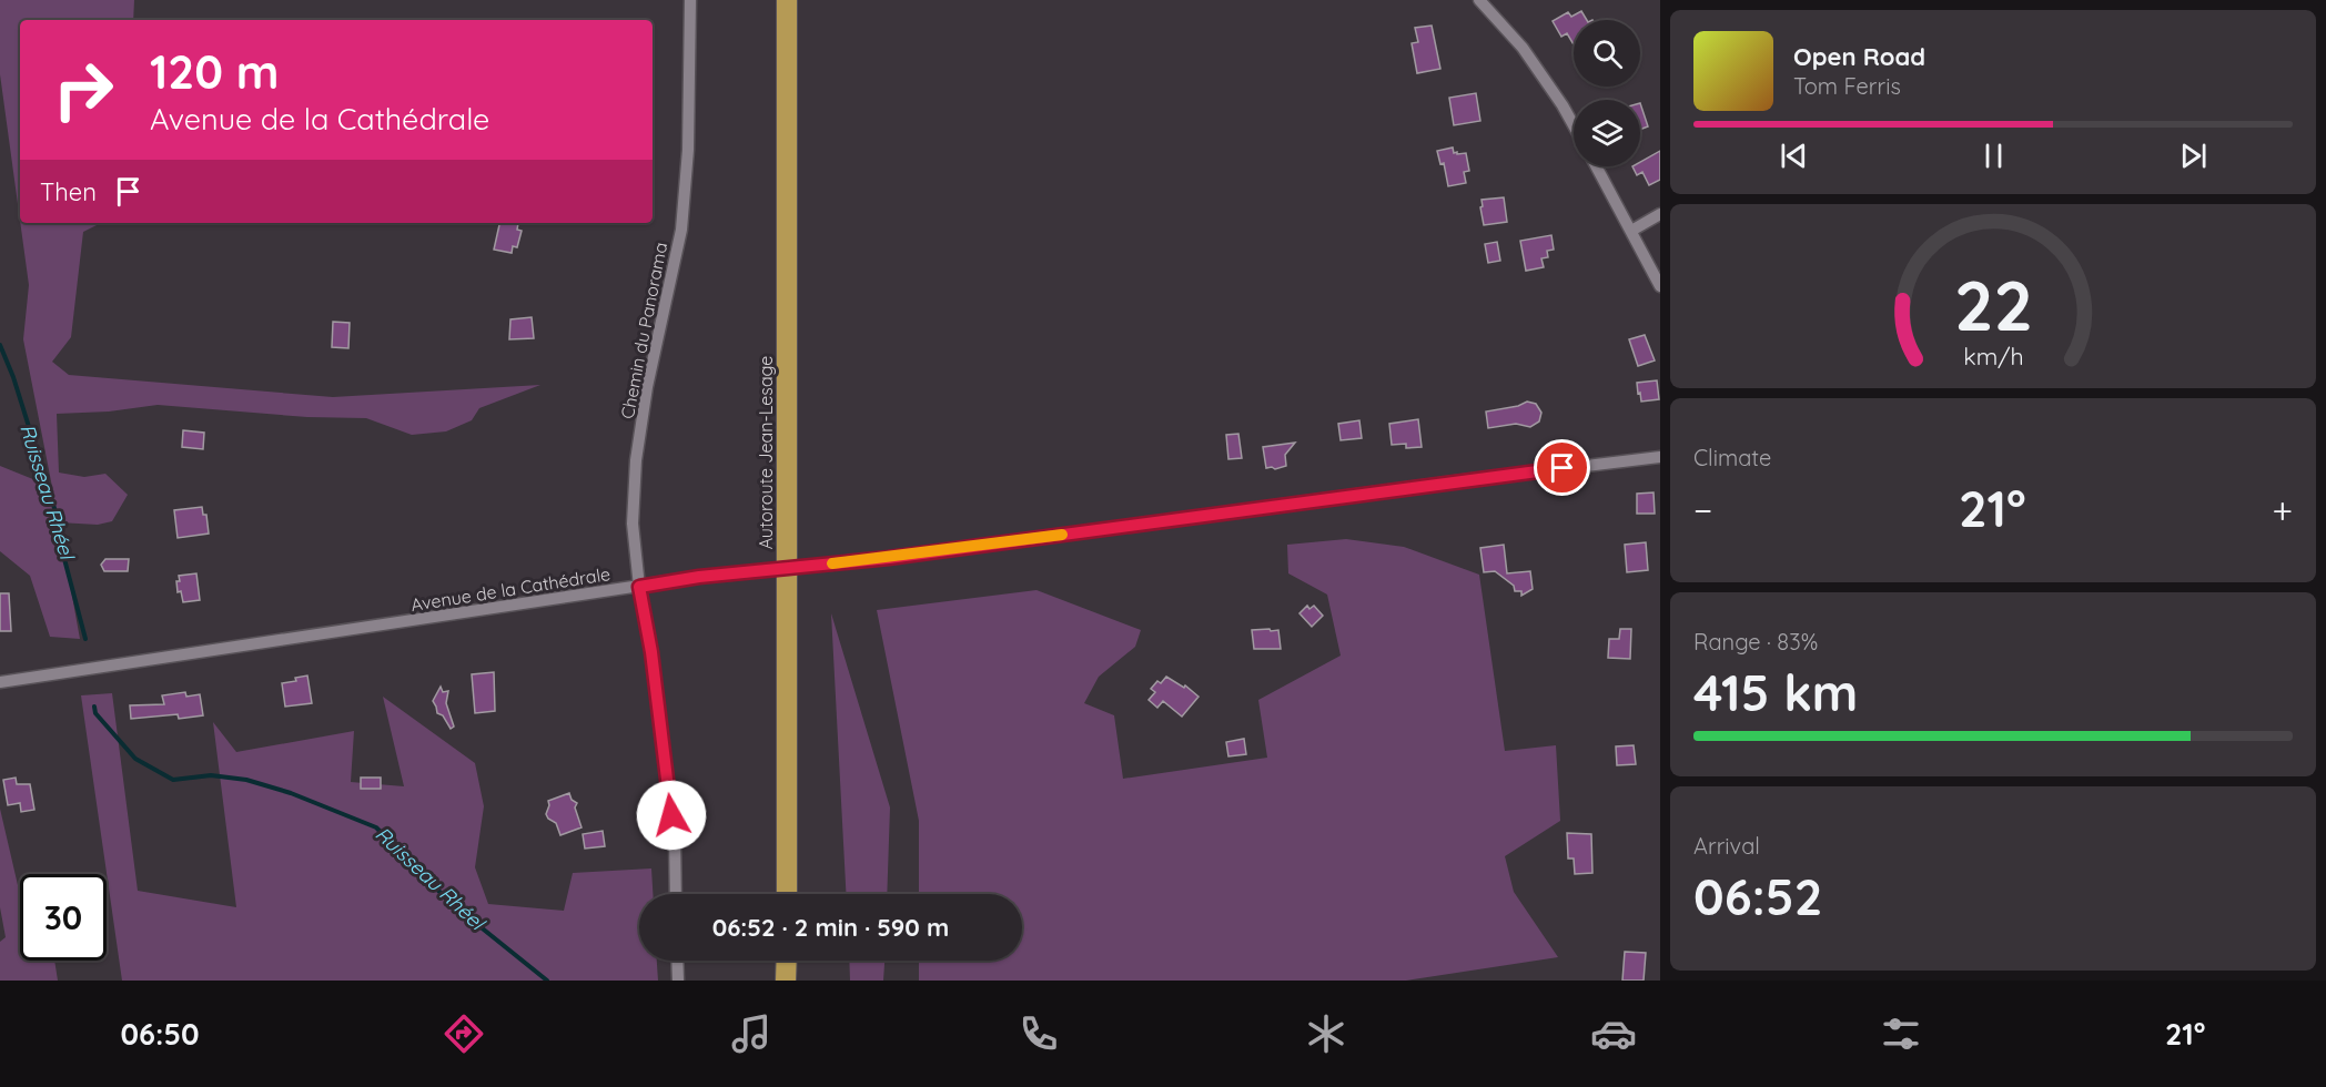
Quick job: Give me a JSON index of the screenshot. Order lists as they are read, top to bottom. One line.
{"streets":{"highway":["Autoroute Jean-Lesage"],"street":["Chemin du Panorama","Avenue de la Cathédrale"]},"crossings":[["Chemin du Panorama","Avenue de la Cathédrale"]],"water":["Ruisseau Rhéel"],"page":{"turn":["120 m","Avenue de la Cathédrale"],"song":["Open Road","Tom Ferris"],"then":"Then","tile":["Climate",["Range · 83%","415 km"],["Arrival","06:52"]],"heat":["−","21°","+"],"limit":"30","trip":"06:52 · 2 min · 590 m","tabs":["06:50","21°"],"gauge":["22","km/h"]}}
